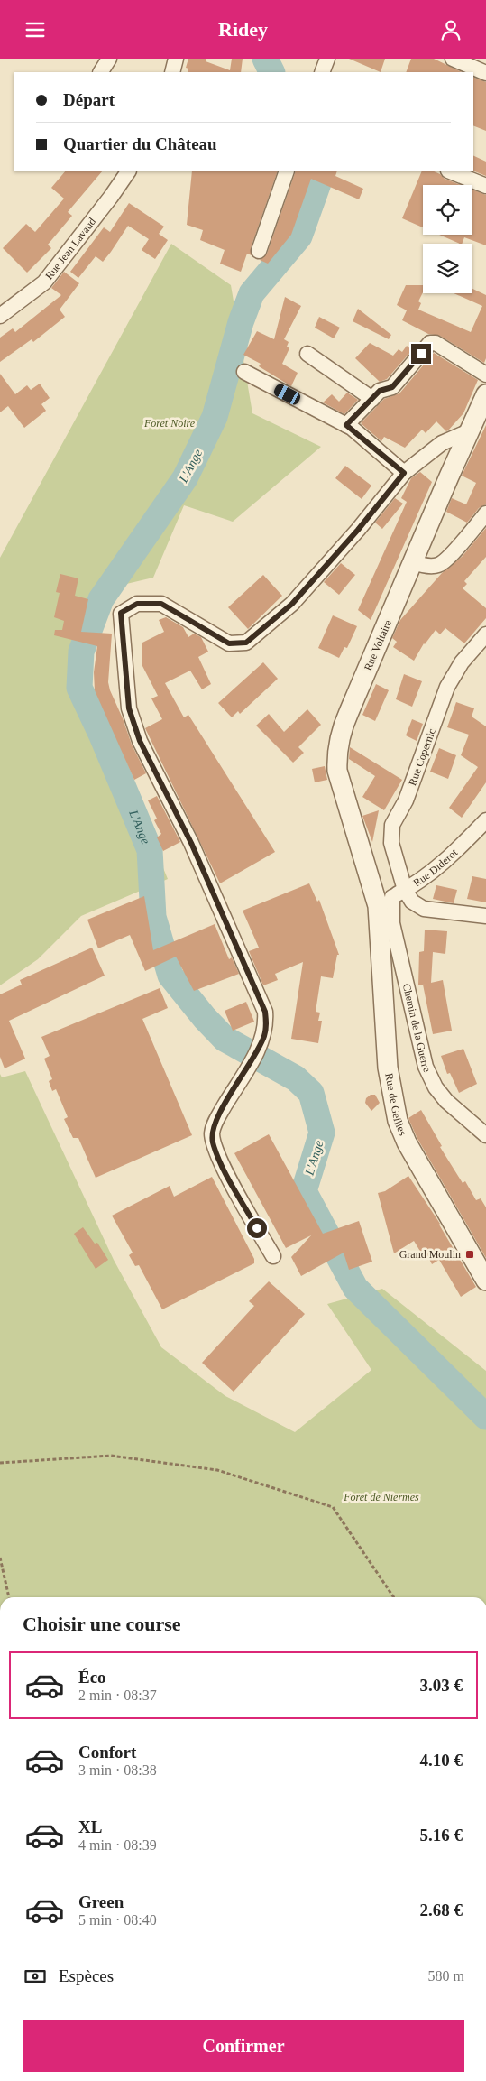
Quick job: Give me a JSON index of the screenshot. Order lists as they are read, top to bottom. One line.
{"streets":{"street":["Rue Jean Lavaud","Rue Voltaire","Rue Copernic","Rue Diderot","Chemin de la Guerre","Rue de Geilles"]},"crossings":[["Rue Voltaire","Rue Copernic"],["Rue Voltaire","Rue Diderot"],["Rue Voltaire","Chemin de la Guerre"],["Rue Voltaire","Rue de Geilles"],["Rue Copernic","Rue Diderot"],["Rue Copernic","Chemin de la Guerre"],["Rue Copernic","Rue de Geilles"],["Rue Diderot","Chemin de la Guerre"],["Rue Diderot","Rue de Geilles"],["Chemin de la Guerre","Rue de Geilles"]],"water":["L'Ange"],"parks":["Foret Noire","Foret de Niermes"],"places":{"transit":["Grand Moulin"]},"page":{"header":"Ridey","banner":["Départ","Quartier du Château"],"heading":"Choisir une course","list":[{"name":"Éco","note":"2 min · 08:37","value":"3.03 €"},{"name":"Confort","note":"3 min · 08:38","value":"4.10 €"},{"name":"XL","note":"4 min · 08:39","value":"5.16 €"},{"name":"Green","note":"5 min · 08:40","value":"2.68 €"}],"pay":["Espèces","580 m"],"buttons":"Confirmer"}}
